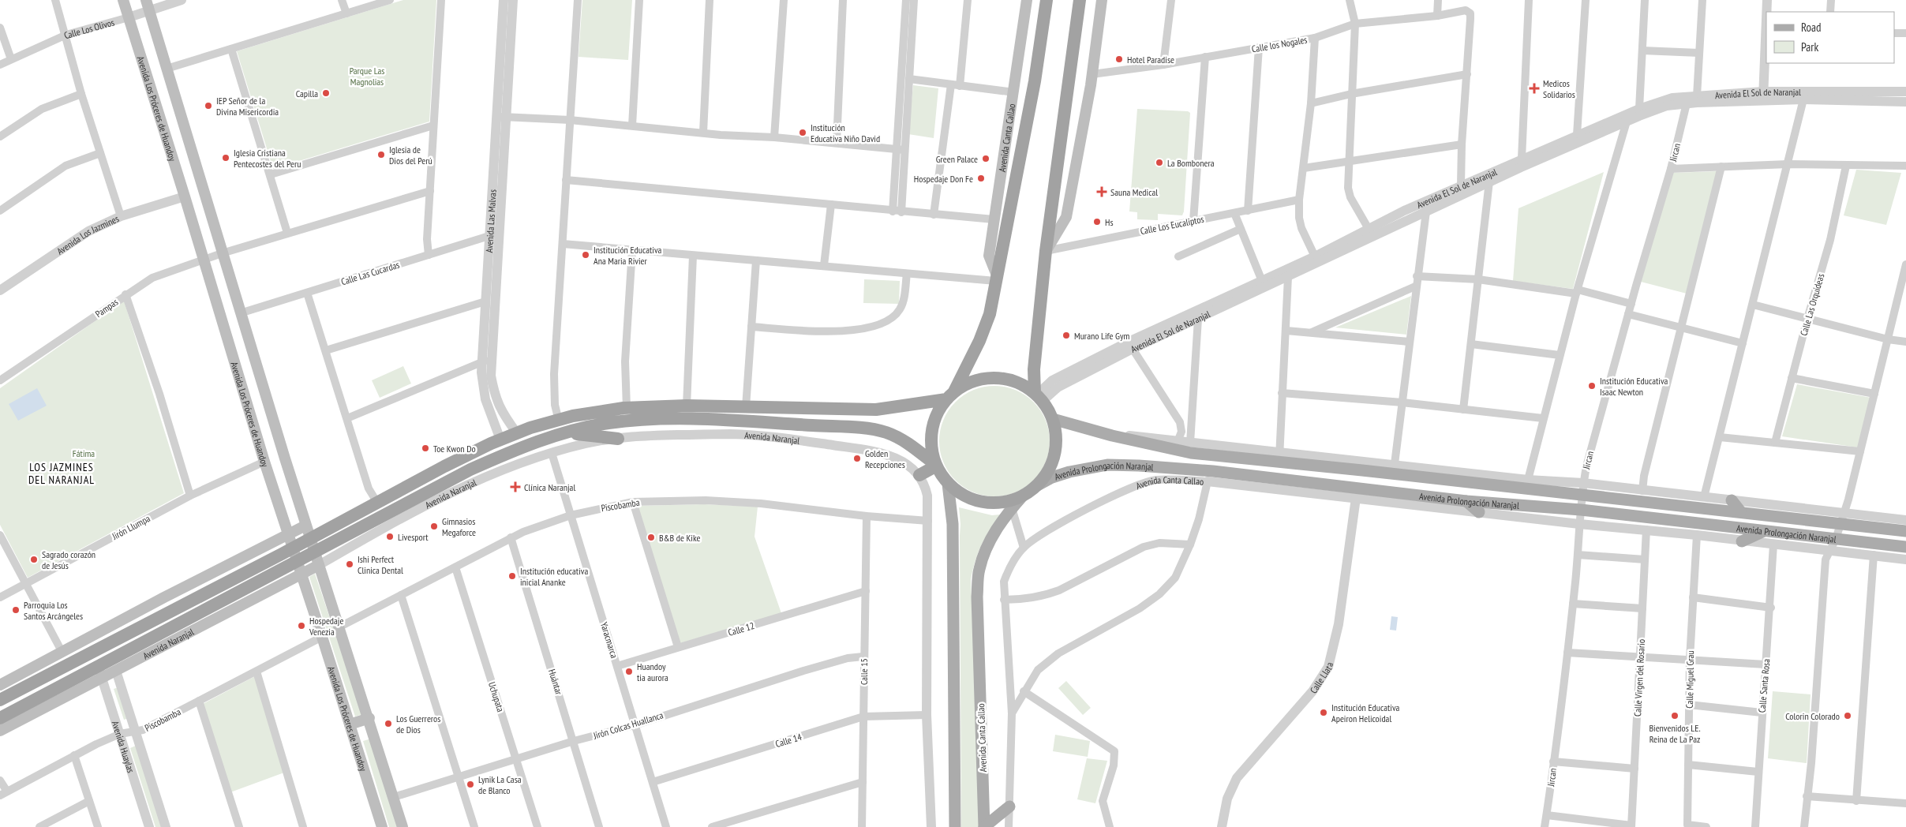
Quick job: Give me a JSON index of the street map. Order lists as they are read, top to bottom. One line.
{"streets":{"highway":["Avenida Canta Callao","Avenida Naranjal"],"main road":["Avenida Los Próceres de Huandoy","Avenida Prolongación Naranjal"],"street":["Calle Los Olivos","Calle los Nogales","Avenida El Sol de Naranjal","Jircan","Avenida Las Malvas","Calle Los Eucaliptos","Avenida Los Jazmines","Calle Las Cucardas","Calle Las Orquídeas","Pampas","Piscobamba","Jirón Llumpa","Calle 12","Yaracmarca","Calle 15","Calle Llata","Calle Virgen del Rosario","Calle Miguel Grau","Huántar","Calle Santa Rosa","Uchupata","Jirón Colcas Huallanca","Calle 14","Avenida Huaylas"]},"crossings":[["Calle Los Olivos","Avenida Los Próceres de Huandoy"],["Avenida El Sol de Naranjal","Avenida Canta Callao"],["Avenida El Sol de Naranjal","Jircan"],["Avenida El Sol de Naranjal","Avenida Naranjal"],["Avenida El Sol de Naranjal","Avenida Prolongación Naranjal"],["Avenida Los Próceres de Huandoy","Avenida Los Jazmines"],["Avenida Los Próceres de Huandoy","Calle Las Cucardas"],["Avenida Los Próceres de Huandoy","Pampas"],["Avenida Los Próceres de Huandoy","Avenida Naranjal"],["Avenida Los Próceres de Huandoy","Piscobamba"],["Avenida Los Próceres de Huandoy","Jirón Llumpa"],["Avenida Los Próceres de Huandoy","Jirón Colcas Huallanca"],["Avenida Canta Callao","Avenida Naranjal"],["Avenida Canta Callao","Avenida Prolongación Naranjal"],["Jircan","Avenida Prolongación Naranjal"],["Avenida Las Malvas","Calle Las Cucardas"],["Avenida Naranjal","Avenida Prolongación Naranjal"],["Avenida Naranjal","Yaracmarca"],["Avenida Naranjal","Avenida Huaylas"],["Avenida Prolongación Naranjal","Calle Llata"],["Avenida Prolongación Naranjal","Calle Virgen del Rosario"],["Avenida Prolongación Naranjal","Calle Miguel Grau"],["Avenida Prolongación Naranjal","Calle Santa Rosa"],["Piscobamba","Yaracmarca"],["Piscobamba","Calle 15"],["Piscobamba","Huántar"],["Piscobamba","Uchupata"],["Piscobamba","Avenida Huaylas"],["Calle 12","Yaracmarca"],["Calle 12","Calle 15"],["Yaracmarca","Jirón Colcas Huallanca"],["Yaracmarca","Calle 14"],["Calle 15","Jirón Colcas Huallanca"],["Calle 15","Calle 14"],["Huántar","Jirón Colcas Huallanca"],["Uchupata","Jirón Colcas Huallanca"]],"districts":["LOS JAZMINES DEL NARANJAL"],"parks":["Parque Las Magnolias","Fátima"],"places":{"other":["Hotel Paradise","Capilla","IEP Señor de la Divina Misericordia","Institución Educativa Niño David","Iglesia de Dios del Perú","Iglesia Cristiana Pentecostes del Peru","Green Palace","La Bombonera","Hospedaje Don Fe","Hs","Institución Educativa Ana Maria Rivier","Murano Life Gym","Institución Educativa Isaac Newton","Toe Kwon Do","Golden Recepciones","Gimnasios Megaforce","Livesport","B&B de Kike","Sagrado corazón de Jesús","Ishi Perfect Clinica Dental","Institución educativa inicial Ananke","Parroquia Los Santos Arcángeles","Hospedaje Venezia","Huandoy tia aurora","Institución Educativa Apeiron Helicoidal","Bienvenidos LE. Reina de La Paz","Colorin Colorado","Los Guerreros de Dios","Lynik La Casa de Blanco"],"health":["Medicos Solidarios","Sauna Medical","Clínica Naranjal"]},"legend":["Road","Park"]}
